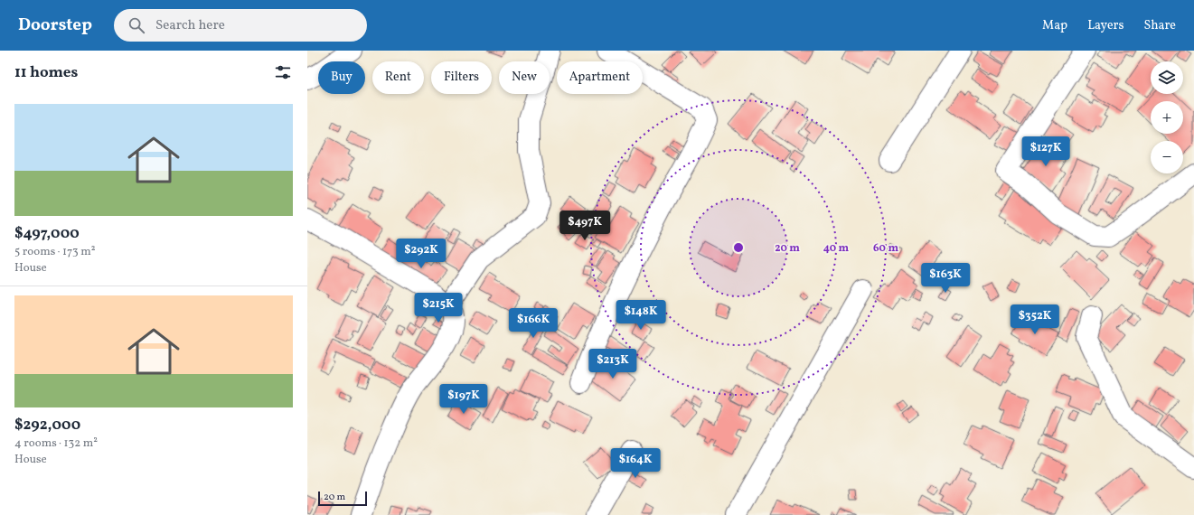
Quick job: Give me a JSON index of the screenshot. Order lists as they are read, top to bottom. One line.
{"scale_bar":"20 m","page":{"header":"Doorstep","search":"Search here","nav":["Map","Layers","Share"],"heading":"11 homes","map_buttons":["+","−"],"chip":["Buy","Rent","Filters","New","Apartment"],"list":[{"name":"$497,000","note":"5 rooms · 173 m² · House"},{"name":"$292,000","note":"4 rooms · 132 m² · House"}],"price":["$127K","$497K","$292K","$163K","$215K","$148K","$352K","$166K","$213K","$197K","$164K"],"scale":"20 m"},"rings":["20 m","40 m","60 m"]}
